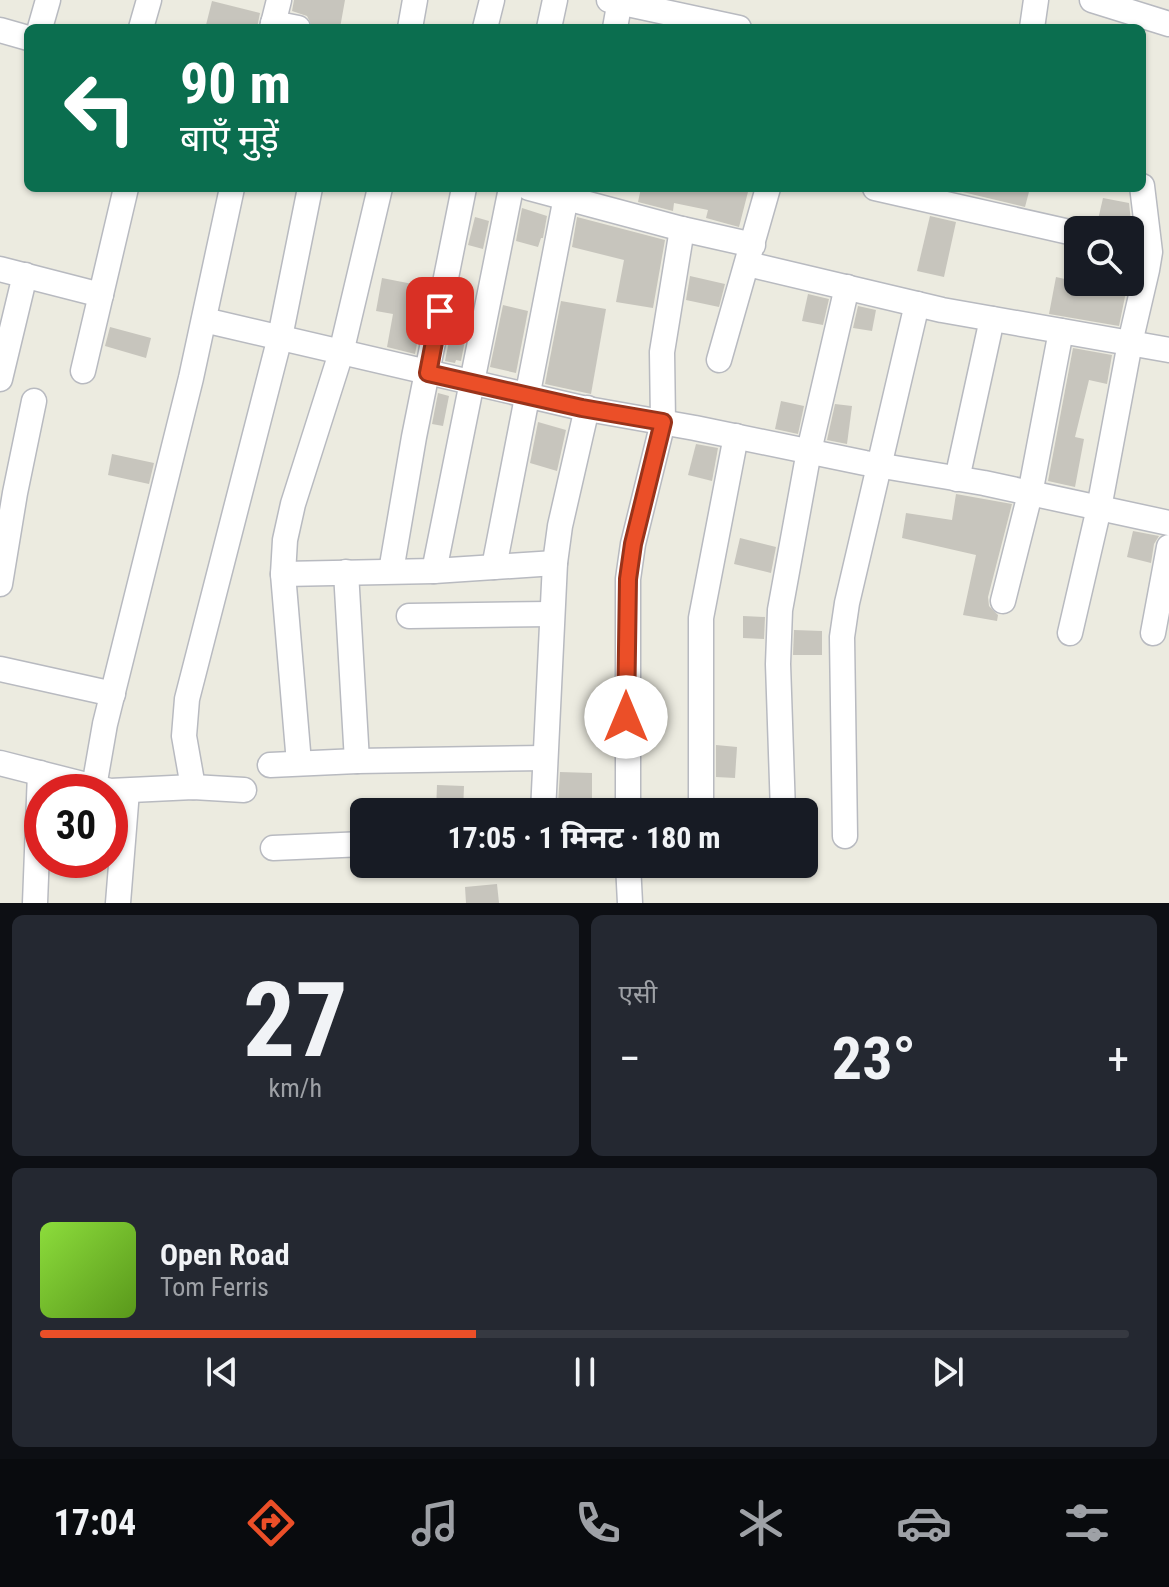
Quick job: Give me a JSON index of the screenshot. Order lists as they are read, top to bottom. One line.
{"page":{"turn":["90 m","बाएँ मुड़ें"],"limit":"30","trip":"17:05 · 1 मिनट · 180 m","tile":[["27","km/h"],"एसी"],"heat":["−","23°","+"],"song":["Open Road","Tom Ferris"],"tabs":"17:04"}}
